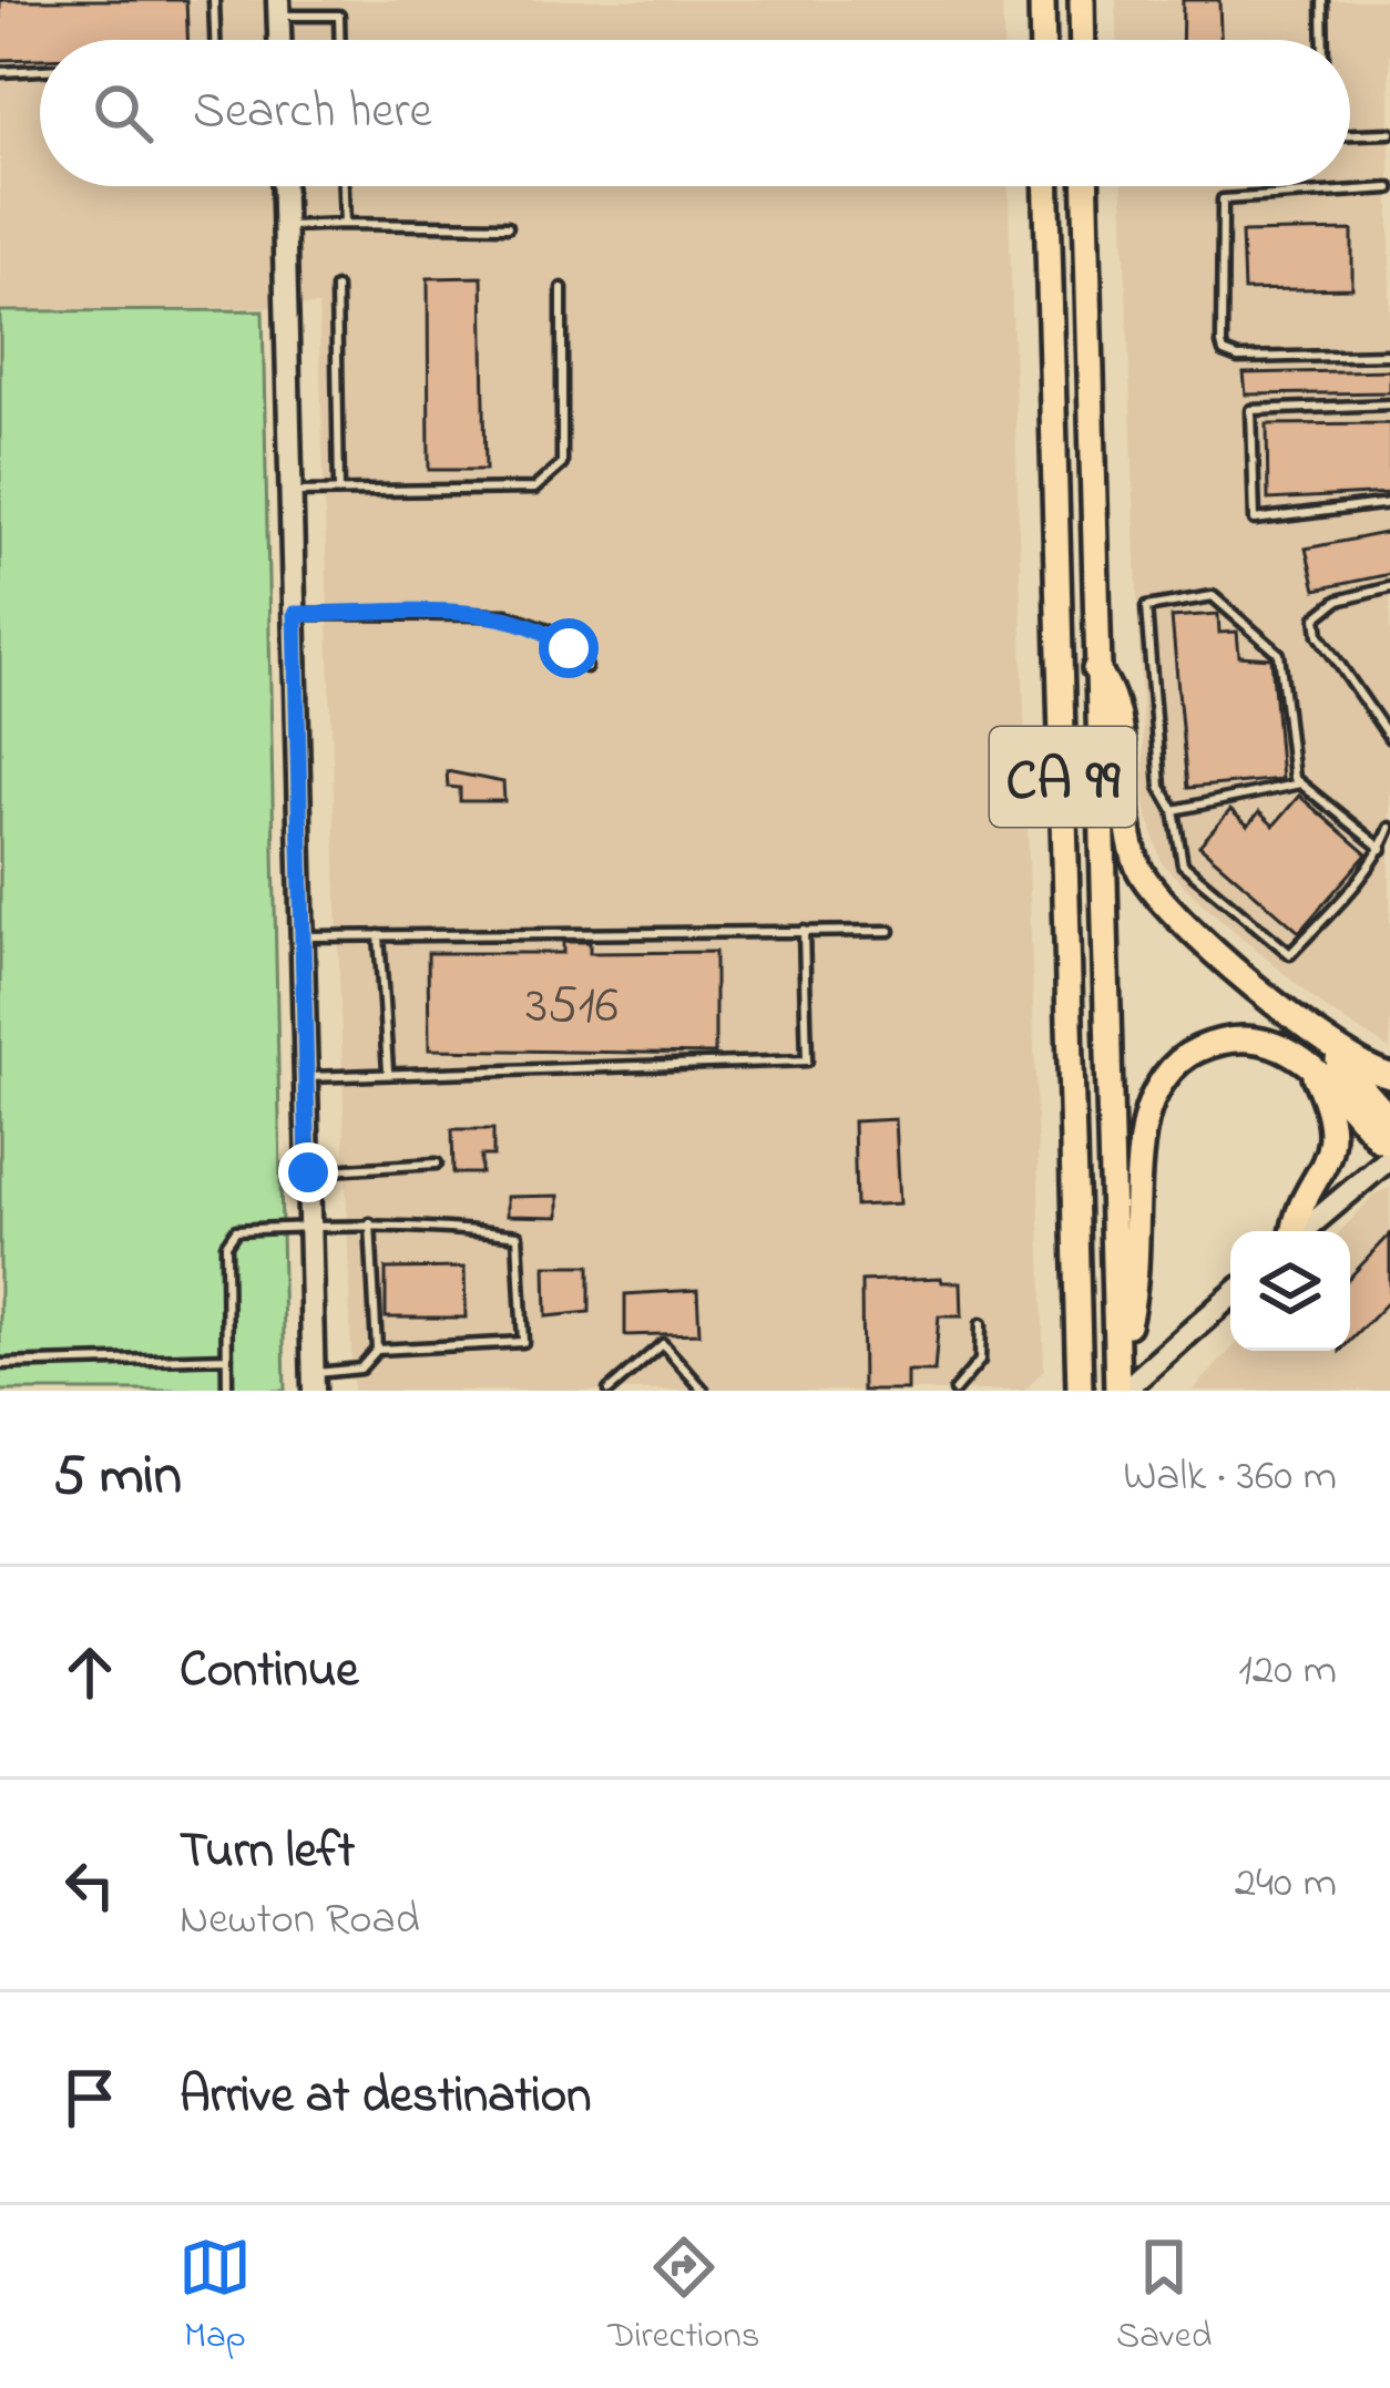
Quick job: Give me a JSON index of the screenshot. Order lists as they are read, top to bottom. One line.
{"streets":{"highway":["CA 99"]},"house_numbers":["3516"],"page":{"search":"Search here","heading":["5 min","Walk · 360 m"],"list":[["Continue","120 m"],["Turn left","Newton Road","240 m"],"Arrive at destination"],"nav":["Map","Directions","Saved"]}}
